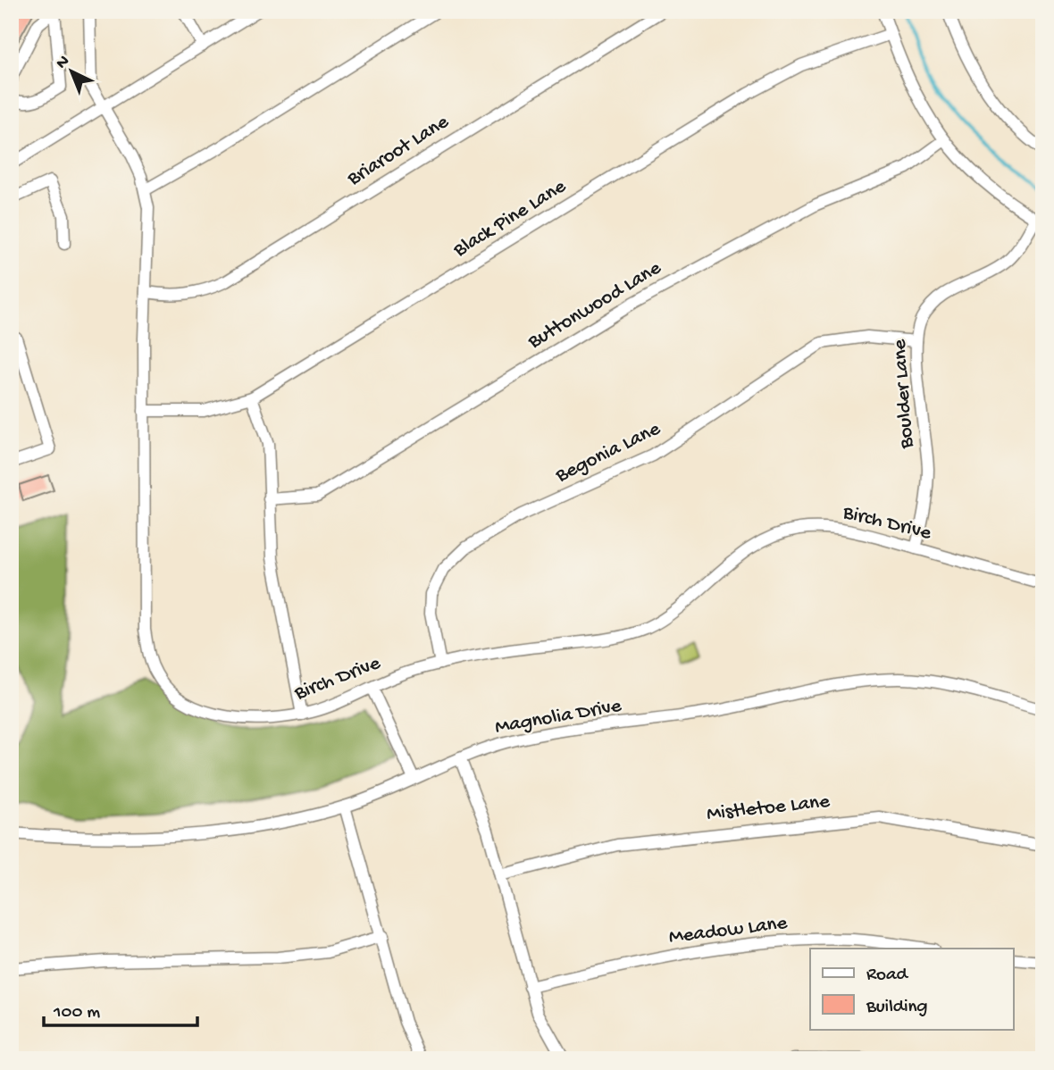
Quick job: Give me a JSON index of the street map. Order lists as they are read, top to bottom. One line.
{"streets":{"street":["Briaroot Lane","Black Pine Lane","Buttonwood Lane","Boulder Lane","Begonia Lane","Birch Drive","Magnolia Drive","Mistletoe Lane","Meadow Lane"]},"crossings":[["Briaroot Lane","Birch Drive"],["Black Pine Lane","Birch Drive"],["Boulder Lane","Begonia Lane"],["Boulder Lane","Birch Drive"],["Begonia Lane","Birch Drive"]],"legend":["Road","Building"],"scale_bar":"100 m","north":"top left"}
